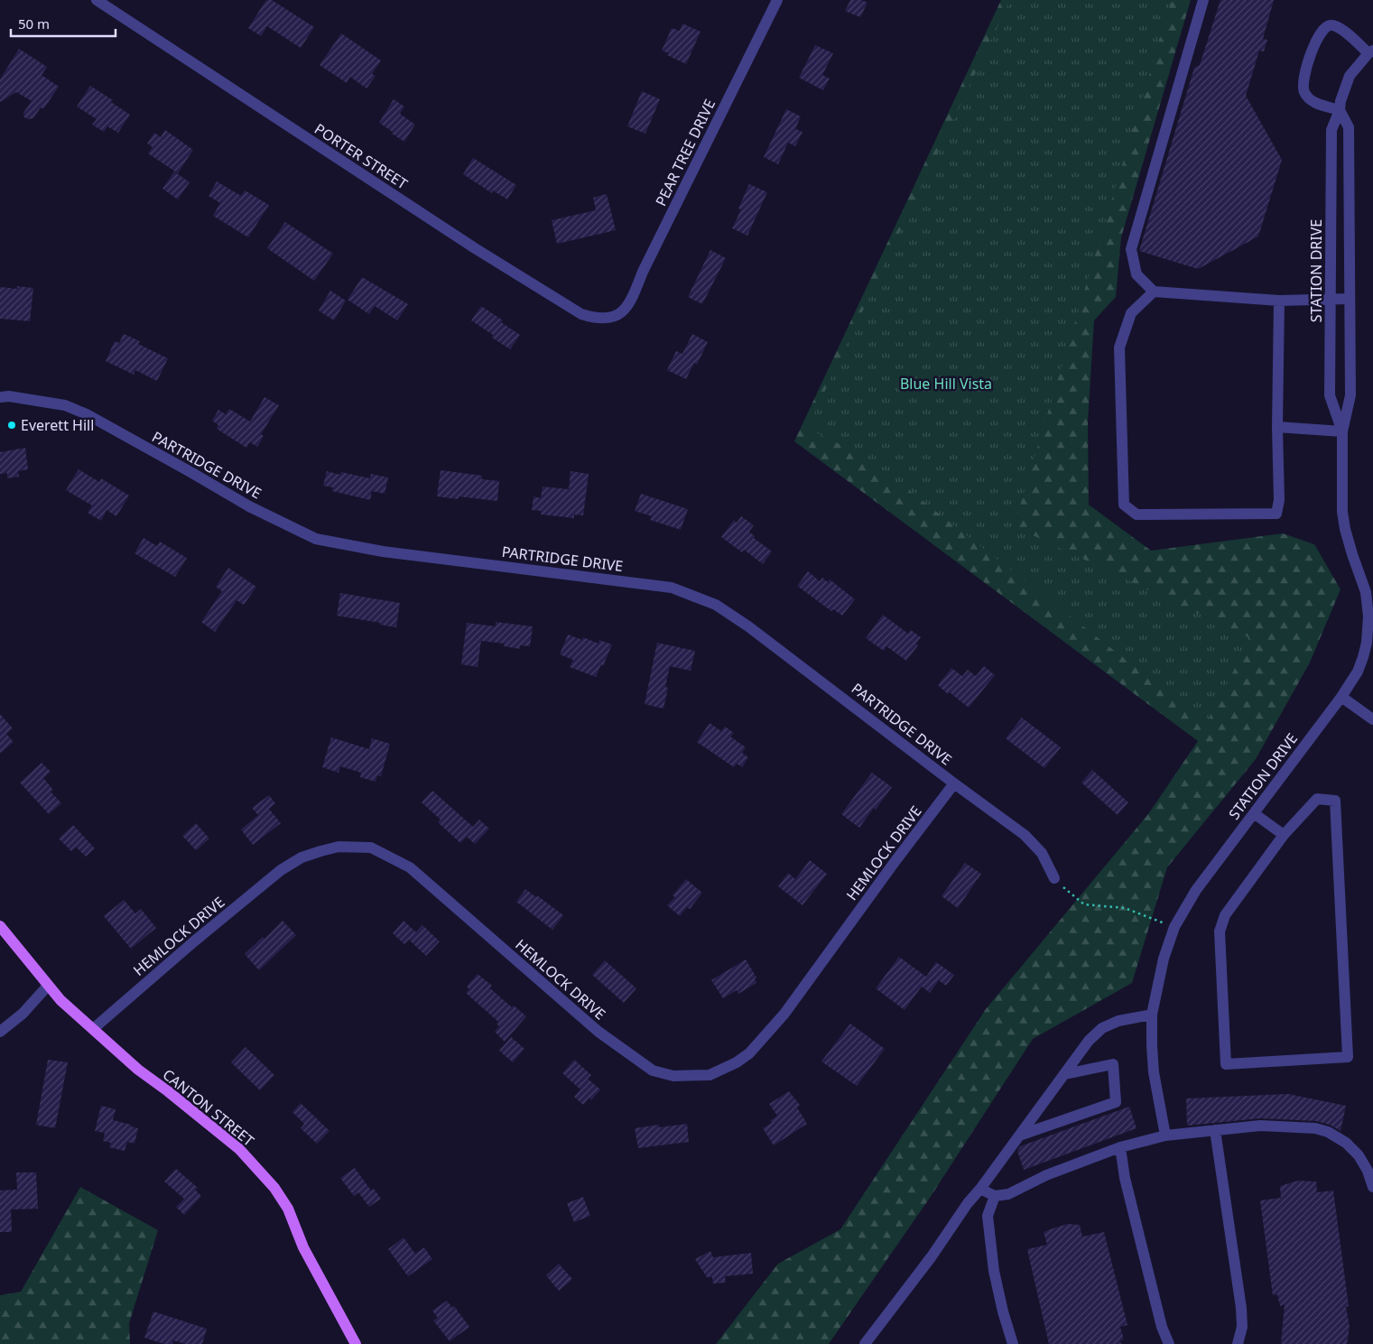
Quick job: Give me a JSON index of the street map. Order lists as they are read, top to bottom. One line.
{"streets":{"main road":["CANTON STREET"],"street":["PEAR TREE DRIVE","PORTER STREET","STATION DRIVE","PARTRIDGE DRIVE","HEMLOCK DRIVE"]},"crossings":[["PEAR TREE DRIVE","PORTER STREET"],["PARTRIDGE DRIVE","HEMLOCK DRIVE"],["HEMLOCK DRIVE","CANTON STREET"]],"parks":["Blue Hill Vista"],"places":["Everett Hill"],"scale_bar":"50 m"}
